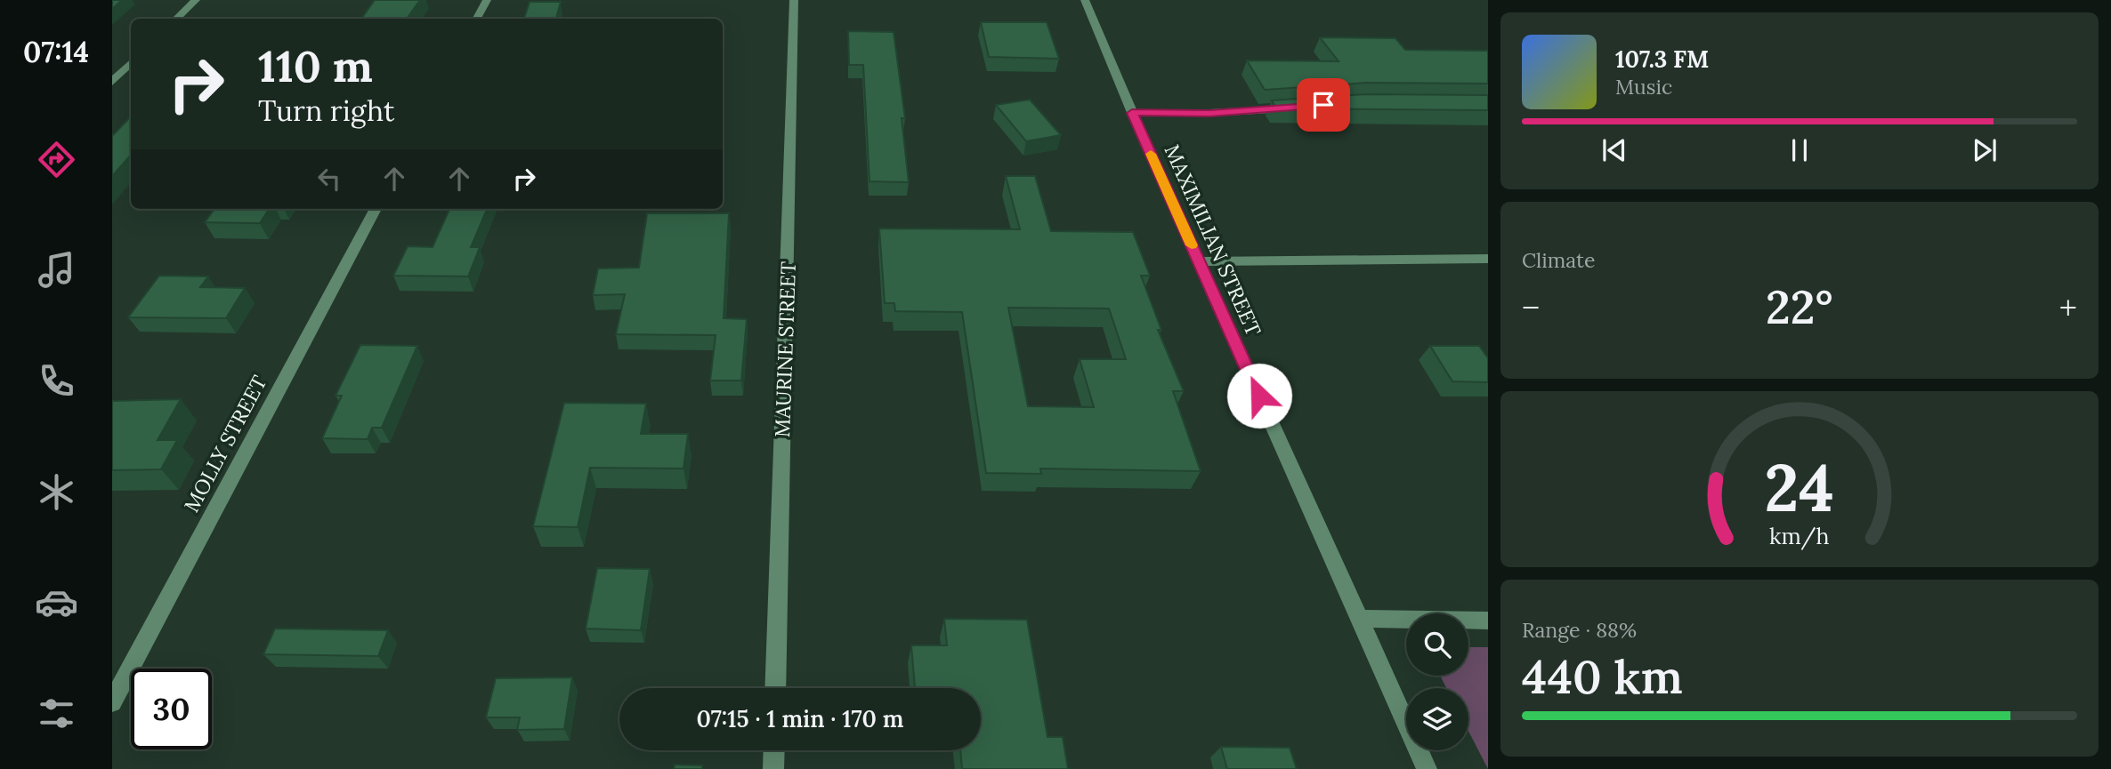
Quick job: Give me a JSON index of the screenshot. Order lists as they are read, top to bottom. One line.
{"streets":{"street":["MAXIMILIAN STREET","MAURINE STREET","MOLLY STREET"]},"page":{"tabs":"07:14","turn":["110 m","Turn right"],"song":["107.3 FM","Music"],"tile":["Climate",["Range · 88%","440 km"]],"heat":["−","22°","+"],"limit":"30","trip":"07:15 · 1 min · 170 m","gauge":["24","km/h"]}}
